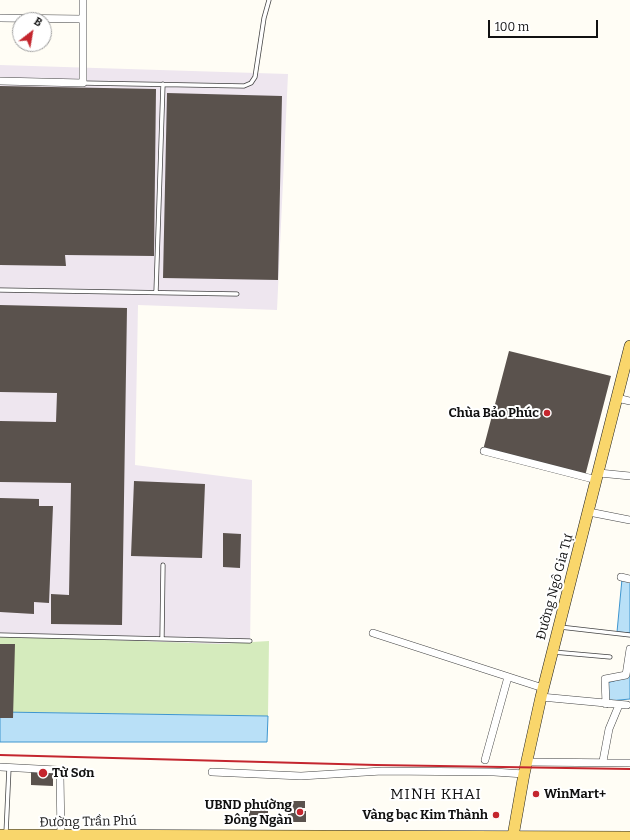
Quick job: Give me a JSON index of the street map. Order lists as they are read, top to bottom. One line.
{"streets":{"main road":["Đường Ngô Gia Tự","Đường Trần Phú"]},"crossings":[["Đường Ngô Gia Tự","Đường Trần Phú"]],"districts":["MINH KHAI"],"places":["Chùa Bảo Phúc","Từ Sơn","WinMart+","UBND phường Đông Ngàn","Vàng bạc Kim Thành"],"scale_bar":"100 m","north":"top right"}
